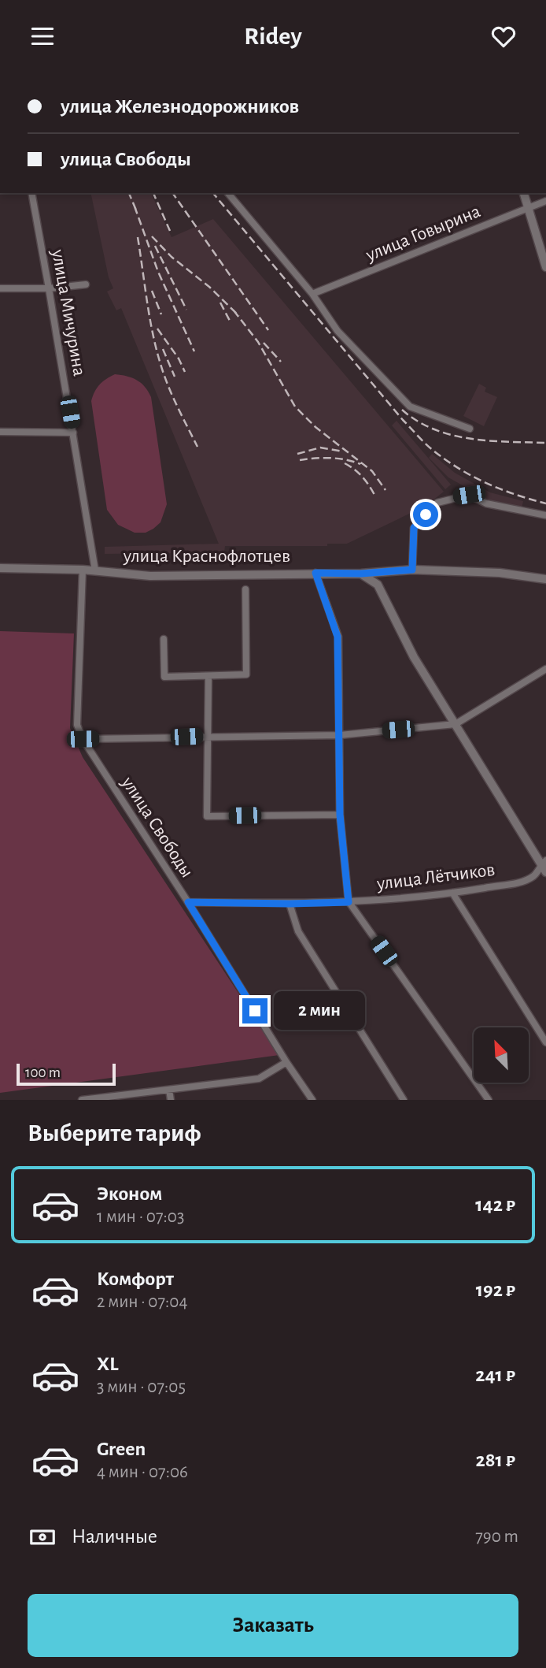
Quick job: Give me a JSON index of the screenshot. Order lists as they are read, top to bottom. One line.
{"streets":{"street":["улица Говырина","улица Мичурина","улица Краснофлотцев","улица Свободы","улица Лётчиков"]},"crossings":[["улица Мичурина","улица Краснофлотцев"],["улица Свободы","улица Лётчиков"]],"scale_bar":"100 m","north":"top left","page":{"header":"Ridey","banner":["улица Железнодорожников","улица Свободы"],"bubble":"2 мин","scale":"100 m","heading":"Выберите тариф","list":[{"name":"Эконом","note":"1 мин · 07:03","value":"142 ₽"},{"name":"Комфорт","note":"2 мин · 07:04","value":"192 ₽"},{"name":"XL","note":"3 мин · 07:05","value":"241 ₽"},{"name":"Green","note":"4 мин · 07:06","value":"281 ₽"}],"pay":["Наличные","790 m"],"buttons":"Заказать"}}
